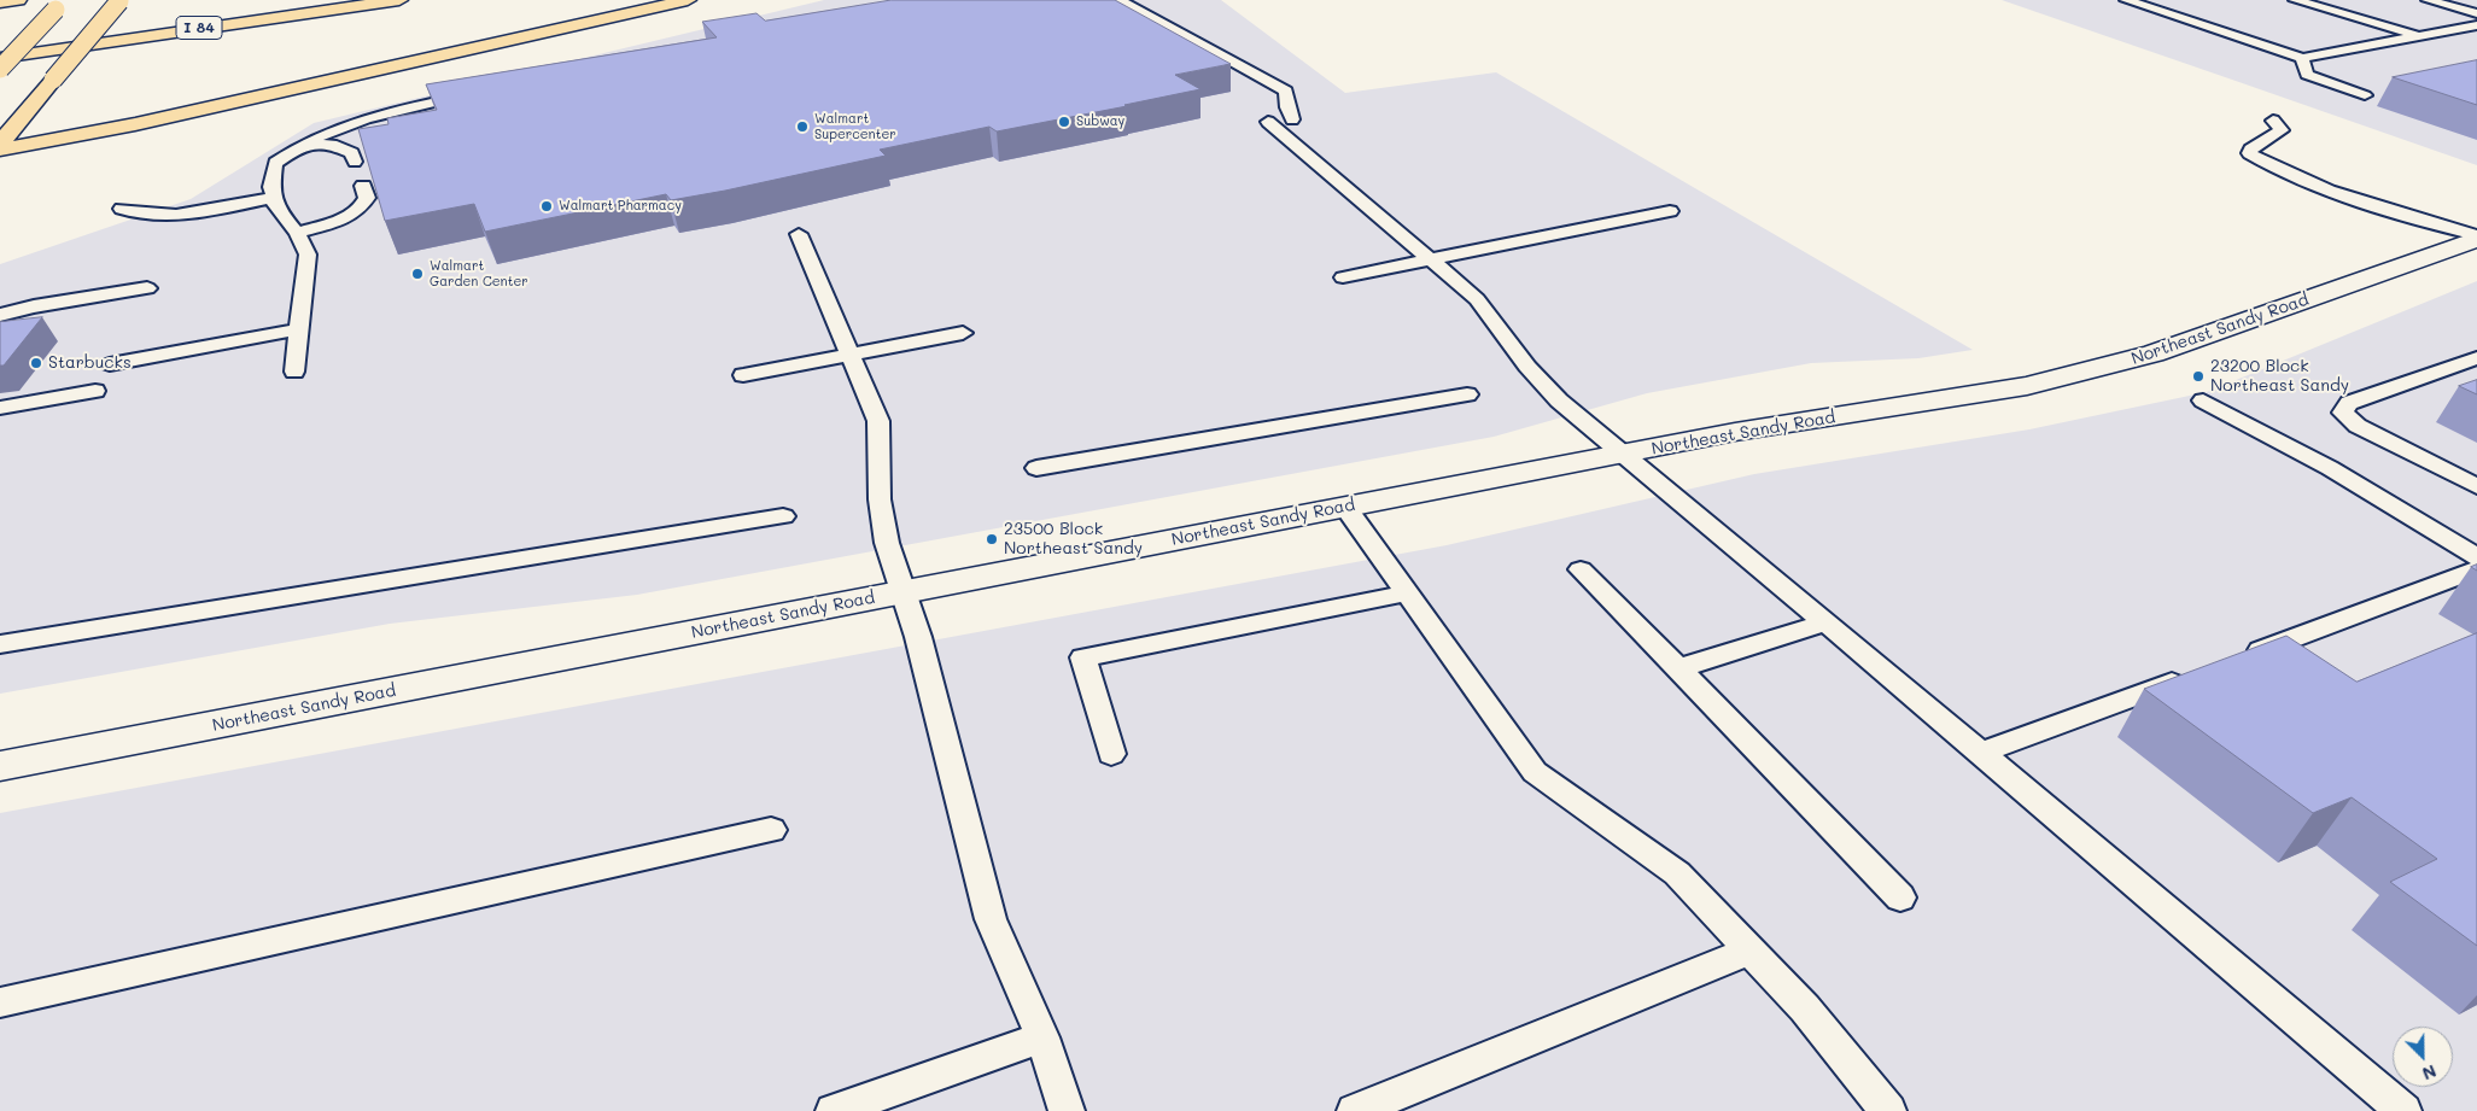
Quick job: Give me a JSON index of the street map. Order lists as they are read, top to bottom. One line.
{"streets":{"highway":["I 84"],"main road":["Northeast Sandy Road"]},"places":["Subway","Walmart Supercenter","Walmart Pharmacy","Walmart Garden Center","Starbucks","23200 Block Northeast Sandy","23500 Block Northeast Sandy"],"north":"bottom right"}
